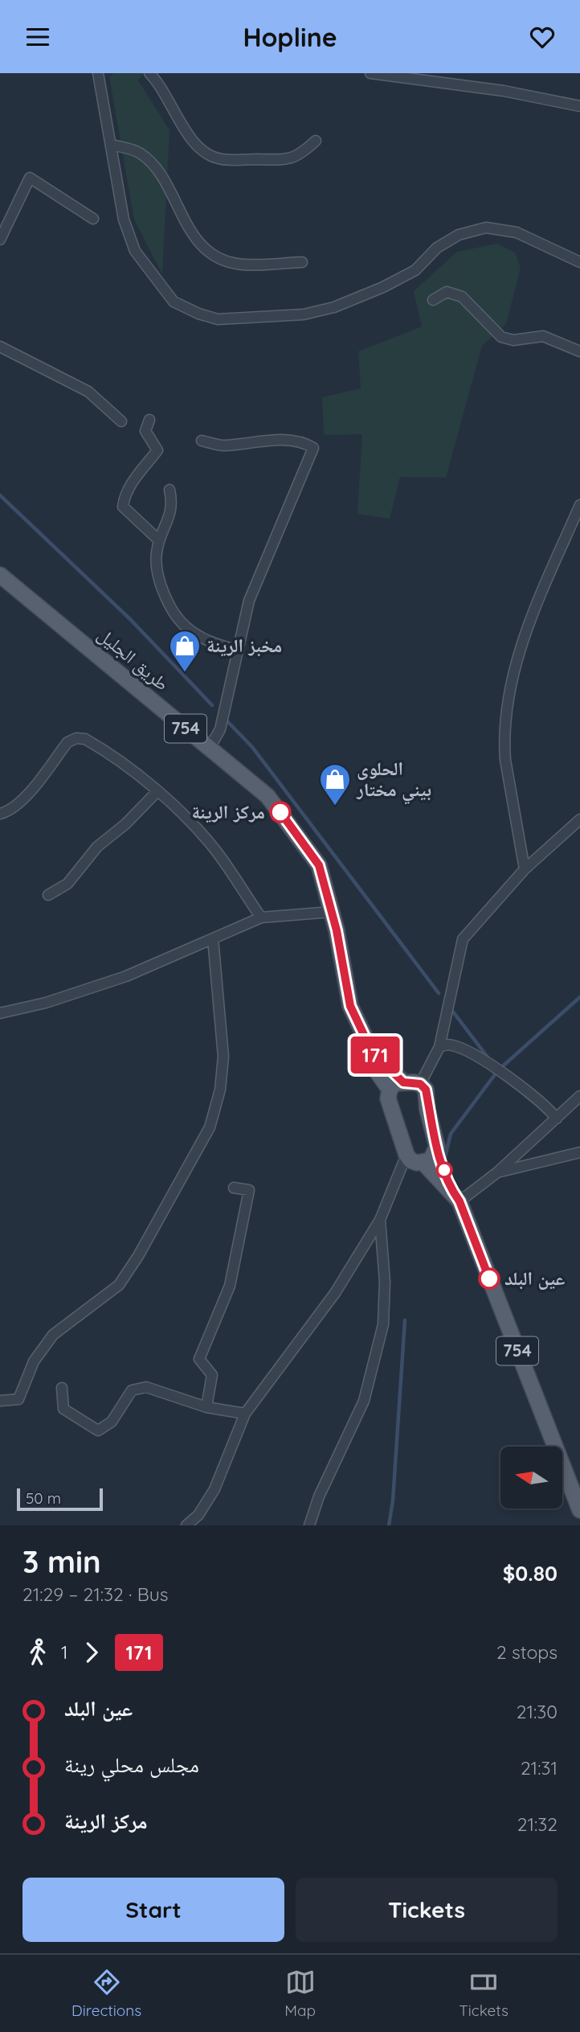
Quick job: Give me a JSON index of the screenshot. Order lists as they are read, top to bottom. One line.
{"streets":{"main road":["طريق الجليل","754"]},"places":{"shop":["مخبز الرينة","الحلوى بيني مختار"],"other":["مركز الرينة","عين البلد"]},"lines":["bus line 171"],"scale_bar":"50 m","north":"left","page":{"header":"Hopline","on_map":"171","scale":"50 m","heading":["3 min","21:29 – 21:32 · Bus","$0.80"],"legs":["1","171","2 stops"],"list":[{"name":"عين البلد","value":"21:30"},{"name":"مجلس محلي رينة","value":"21:31"},{"name":"مركز الرينة","value":"21:32"}],"buttons":["Start","Tickets"],"tabs":["Directions","Map","Tickets"]}}
